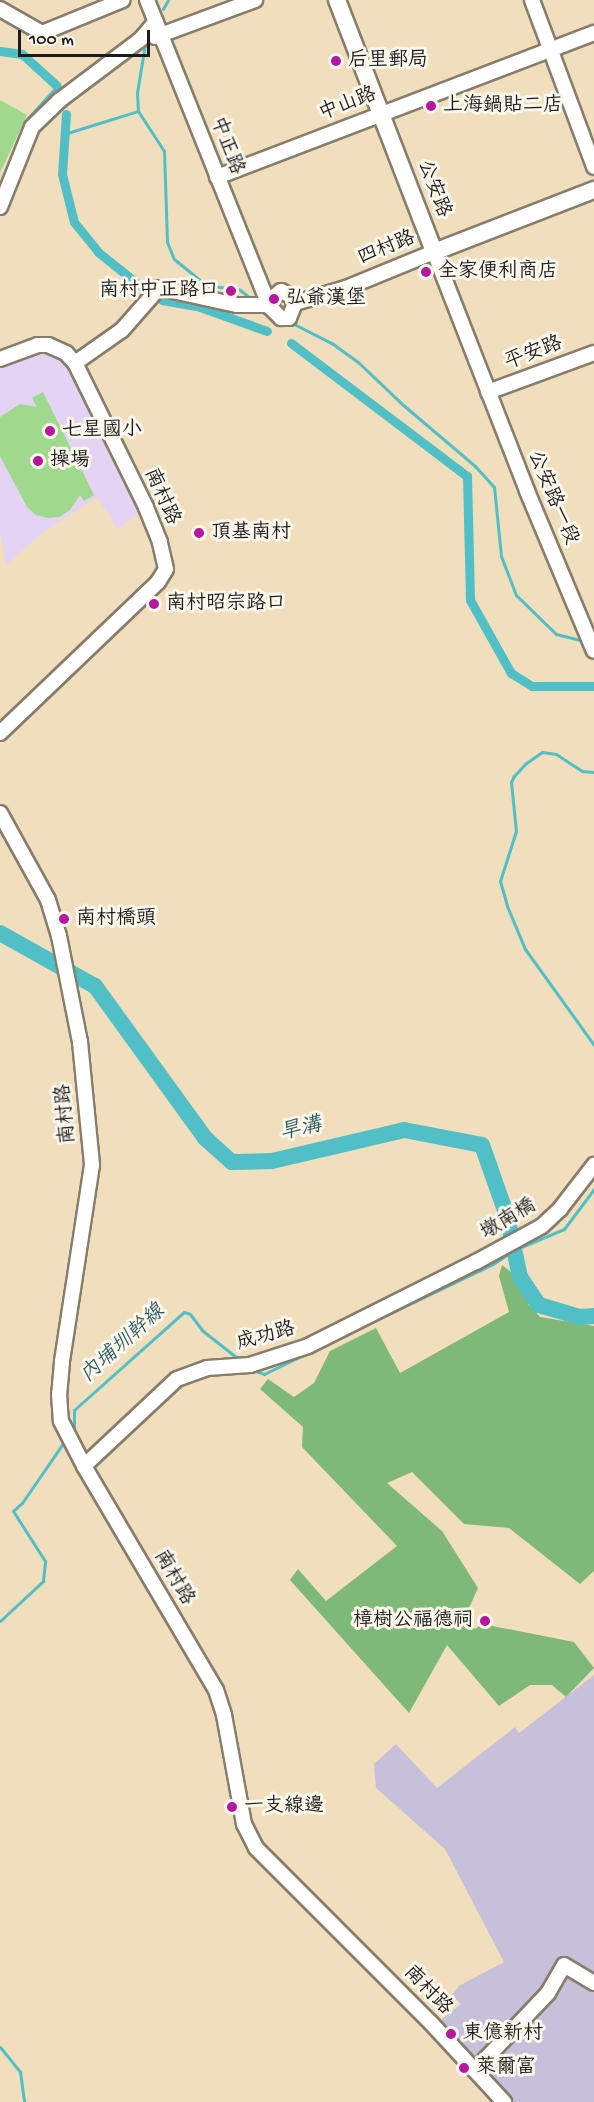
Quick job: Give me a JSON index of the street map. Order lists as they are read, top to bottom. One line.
{"streets":{"main road":["公安路","四村路"],"street":["中山路","中正路","平安路","南村路","公安路一段","墩南橋","成功路"]},"crossings":[["中山路","中正路"],["中山路","公安路"],["中正路","四村路"],["公安路","四村路"],["公安路","平安路"],["公安路","公安路一段"],["平安路","公安路一段"],["南村路","成功路"],["墩南橋","成功路"]],"water":["旱溝","內埔圳幹線"],"places":["后里郵局","上海鍋貼二店","全家便利商店","南村中正路口","弘爺漢堡","七星國小","操場","頂基南村","南村昭宗路口","南村橋頭","樟樹公福德祠","一支線邊","東億新村","萊爾富"],"scale_bar":"100 m"}
